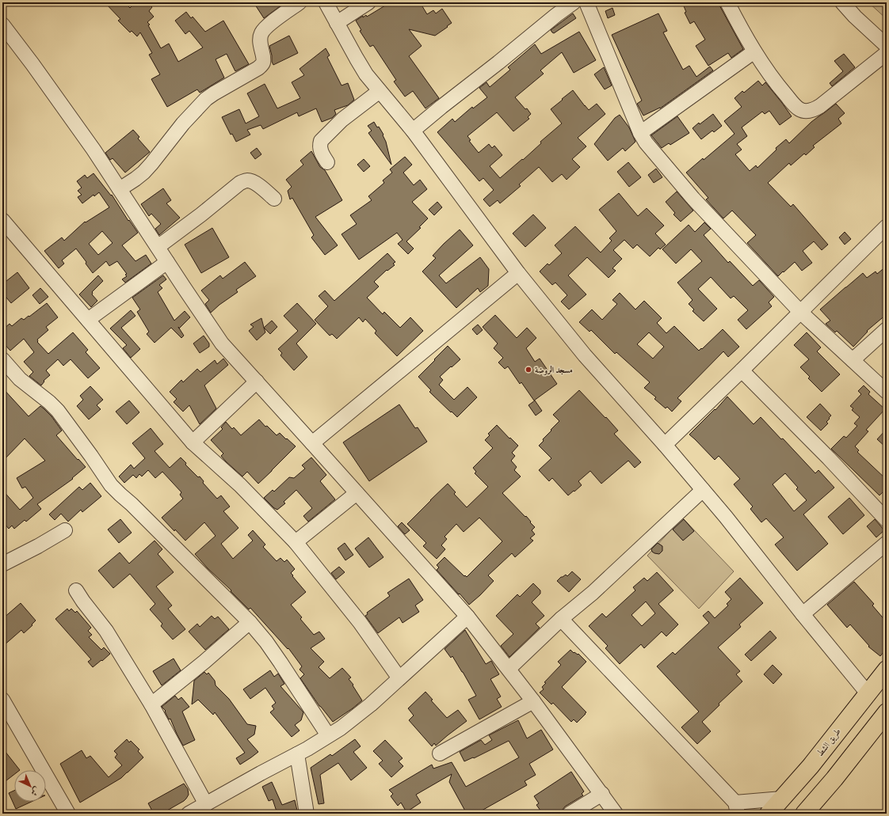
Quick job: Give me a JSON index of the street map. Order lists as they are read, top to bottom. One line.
{"streets":{"highway":["طريق الشط"]},"places":["مسجد الروضة"],"north":"bottom right"}
